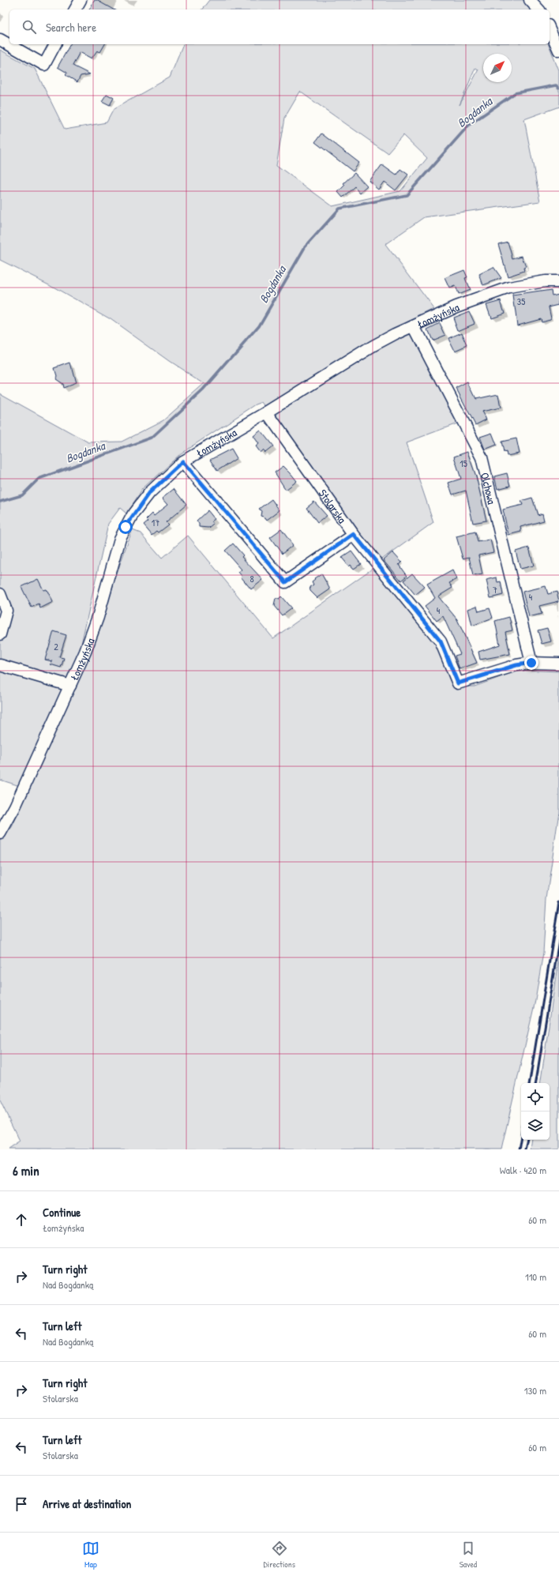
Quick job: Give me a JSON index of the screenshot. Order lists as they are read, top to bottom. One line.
{"streets":{"street":["Łomżyńska","Olchowa","Stolarska"]},"crossings":[["Łomżyńska","Olchowa"],["Łomżyńska","Stolarska"],["Olchowa","Stolarska"]],"water":["Bogdanka"],"house_numbers":["35","15","17","8","7","4","4","2"],"north":"top right","page":{"search":"Search here","heading":["6 min","Walk · 420 m"],"list":[["Continue","Łomżyńska","60 m"],["Turn right","Nad Bogdanką","110 m"],["Turn left","Nad Bogdanką","60 m"],["Turn right","Stolarska","130 m"],["Turn left","Stolarska","60 m"],"Arrive at destination"],"nav":["Map","Directions","Saved"]}}
